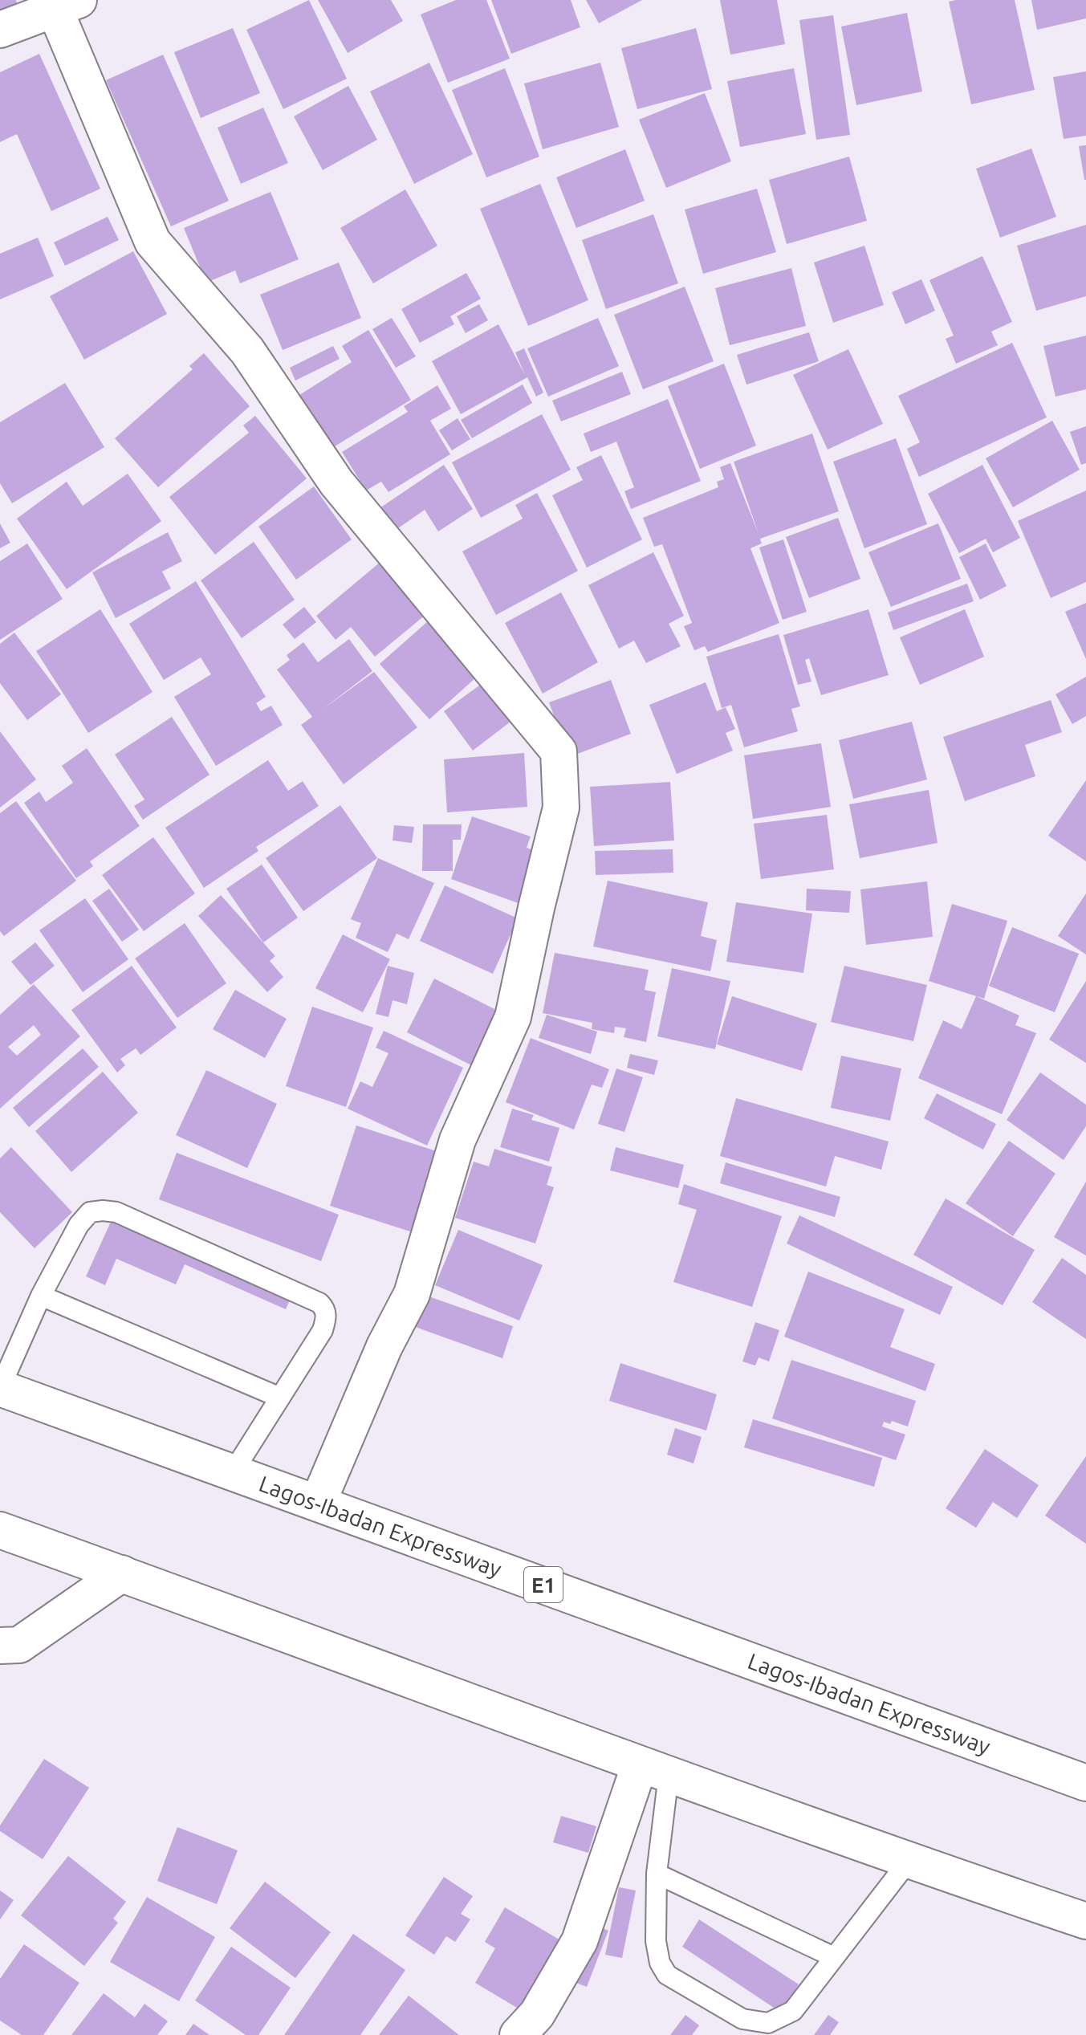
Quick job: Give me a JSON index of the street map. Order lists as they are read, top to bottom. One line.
{"streets":{"main road":["Lagos-Ibadan Expressway","E1"]}}
